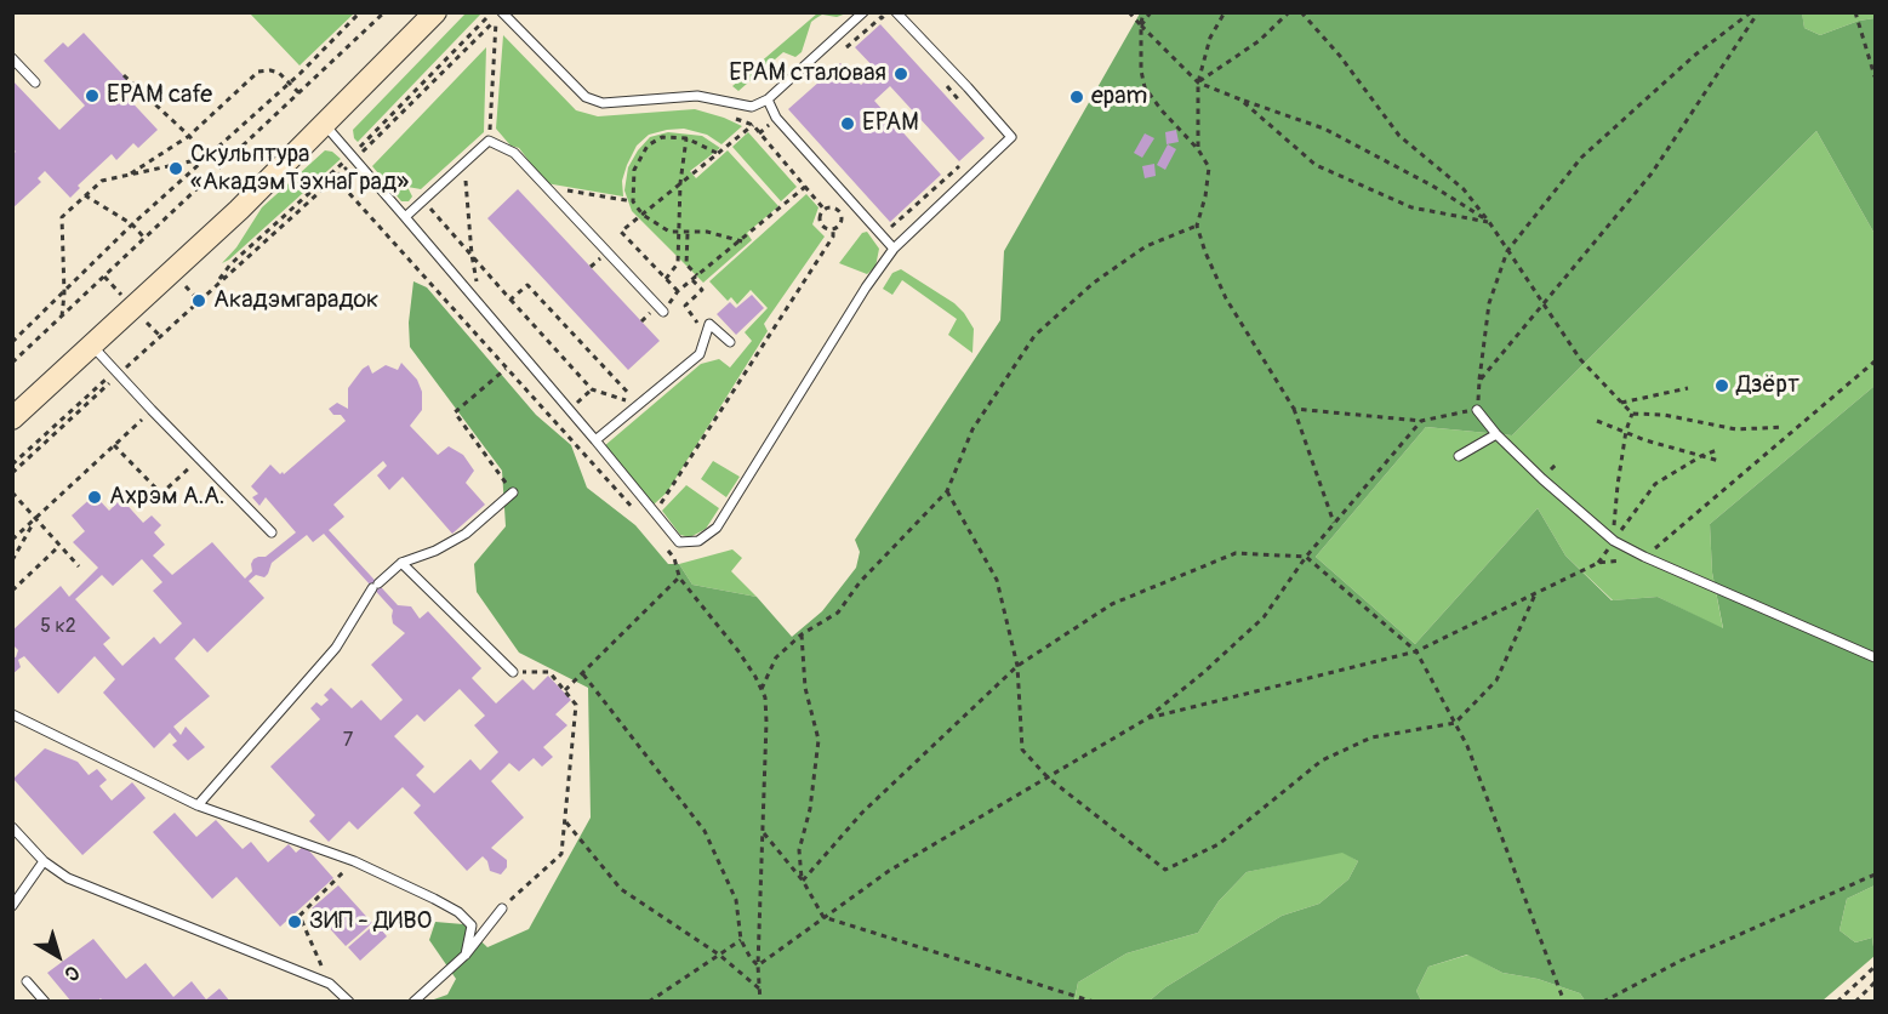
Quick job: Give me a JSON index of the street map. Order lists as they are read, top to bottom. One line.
{"places":["EPAM сталовая","EPAM cafe","epam","EPAM","Скульптура «АкадэмТэхнаГрад»","Акадэмгарадок","Дзёрт","Ахрэм А.А.","ЗИП - ДИВО"],"house_numbers":["5 к2","7"],"north":"bottom right"}
